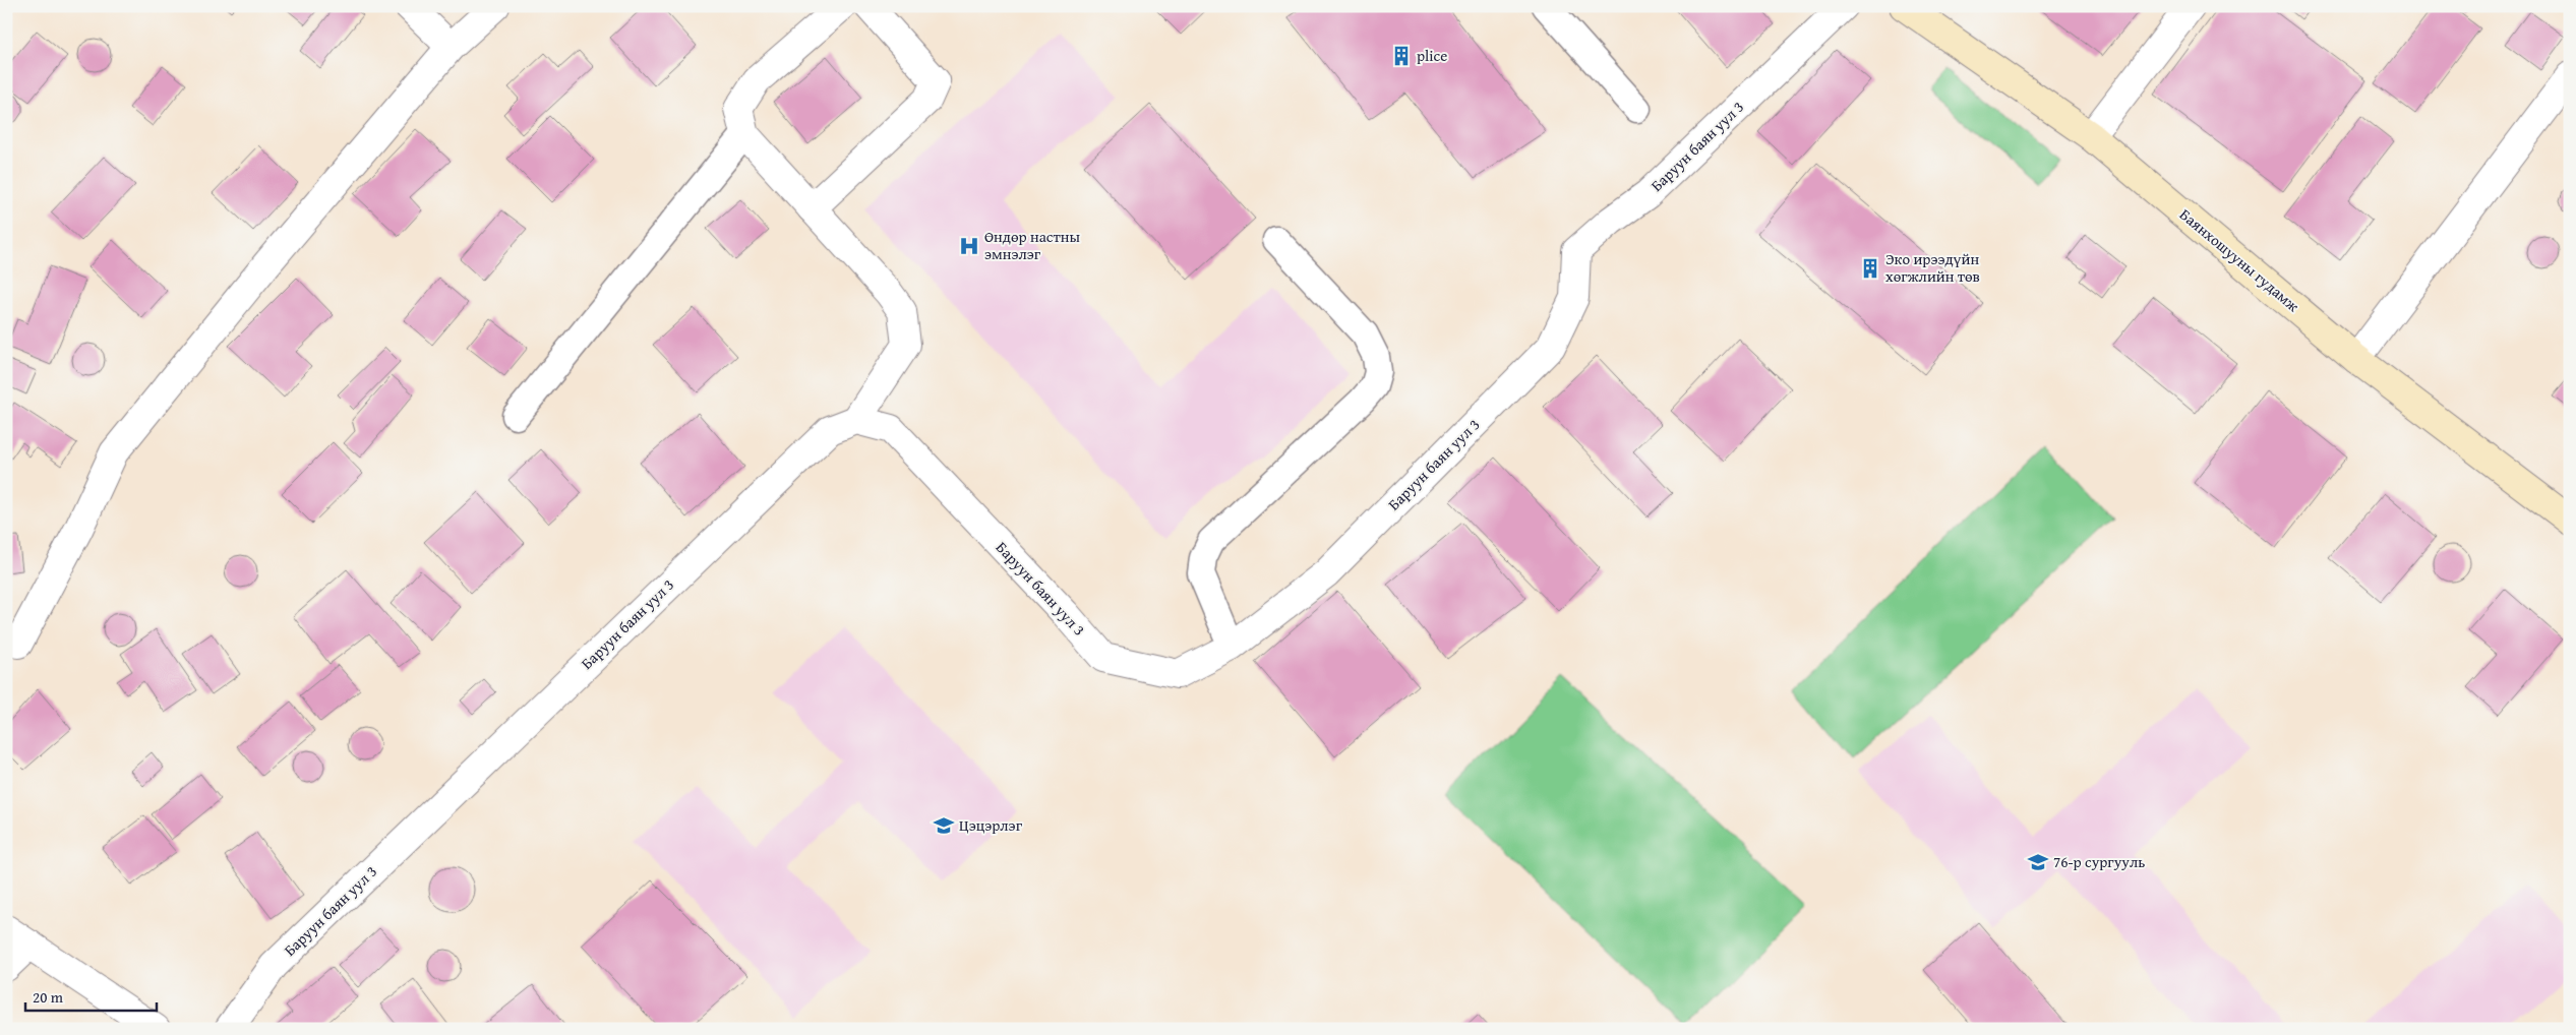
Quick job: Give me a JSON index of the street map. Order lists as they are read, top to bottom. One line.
{"streets":{"street":["Баруун баян уул 3","Баянхошууны гудамж"]},"places":{"building":["plice","Эко ирээдүйн хөгжлийн төв"],"hospital":["Өндөр настны эмнэлэг"],"school or university":["Цэцэрлэг","76-р сургууль"]},"scale_bar":"20 m"}
